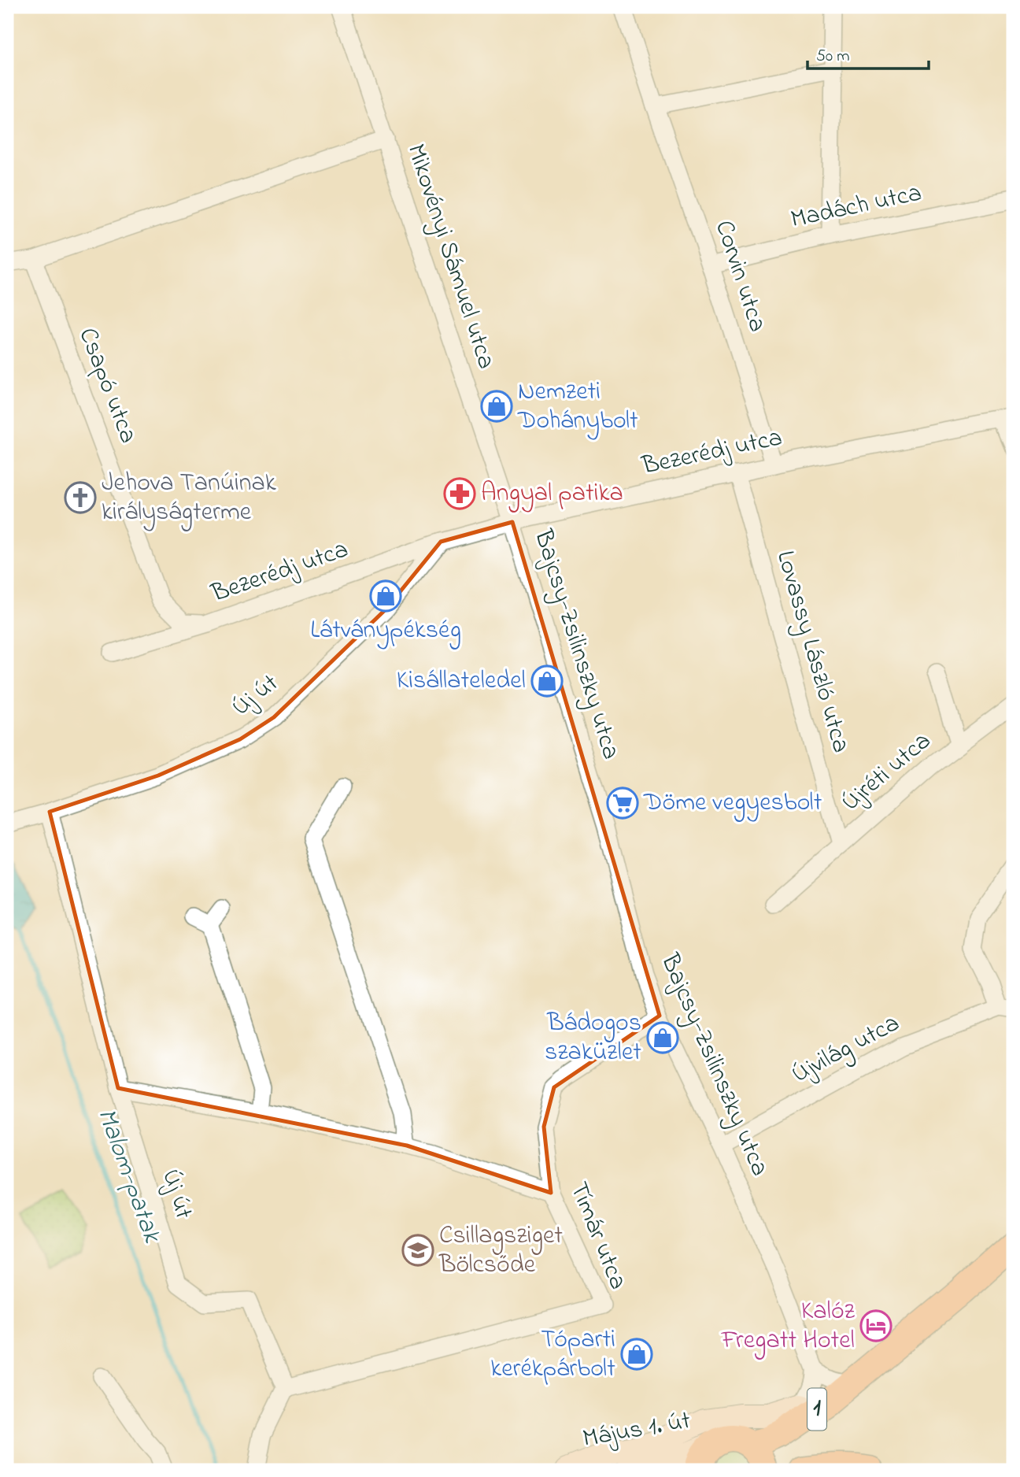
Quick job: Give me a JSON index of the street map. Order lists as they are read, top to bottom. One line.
{"streets":{"main road":["1","Május 1. út"],"street":["Madách utca","Mikovényi Sámuel utca","Corvin utca","Csapó utca","Bezerédj utca","Bajcsy-Zsilinszky utca","Lovassy László utca","Új út","Újréti utca","Újvilág utca","Tímár utca"]},"crossings":[["Madách utca","Corvin utca"],["Mikovényi Sámuel utca","Bezerédj utca"],["Mikovényi Sámuel utca","Bajcsy-Zsilinszky utca"],["Corvin utca","Bezerédj utca"],["Csapó utca","Bezerédj utca"],["Bezerédj utca","Bajcsy-Zsilinszky utca"],["Bezerédj utca","Lovassy László utca"],["Bezerédj utca","Új út"],["Bajcsy-Zsilinszky utca","Újvilág utca"],["Bajcsy-Zsilinszky utca","Tímár utca"],["Lovassy László utca","Újréti utca"],["Új út","Tímár utca"],["1","Május 1. út"]],"water":["Malom-patak"],"places":{"shop":["Nemzeti Dohánybolt","Látványpékség","Kisállateledel","Bádogos szaküzlet","Tóparti kerékpárbolt"],"pharmacy":["Angyal patika"],"church":["Jehova Tanúinak királyságterme"],"supermarket":["Döme vegyesbolt"],"school or university":["Csillagsziget Bölcsőde"],"hotel":["Kalóz Fregatt Hotel"]},"scale_bar":"50 m"}
